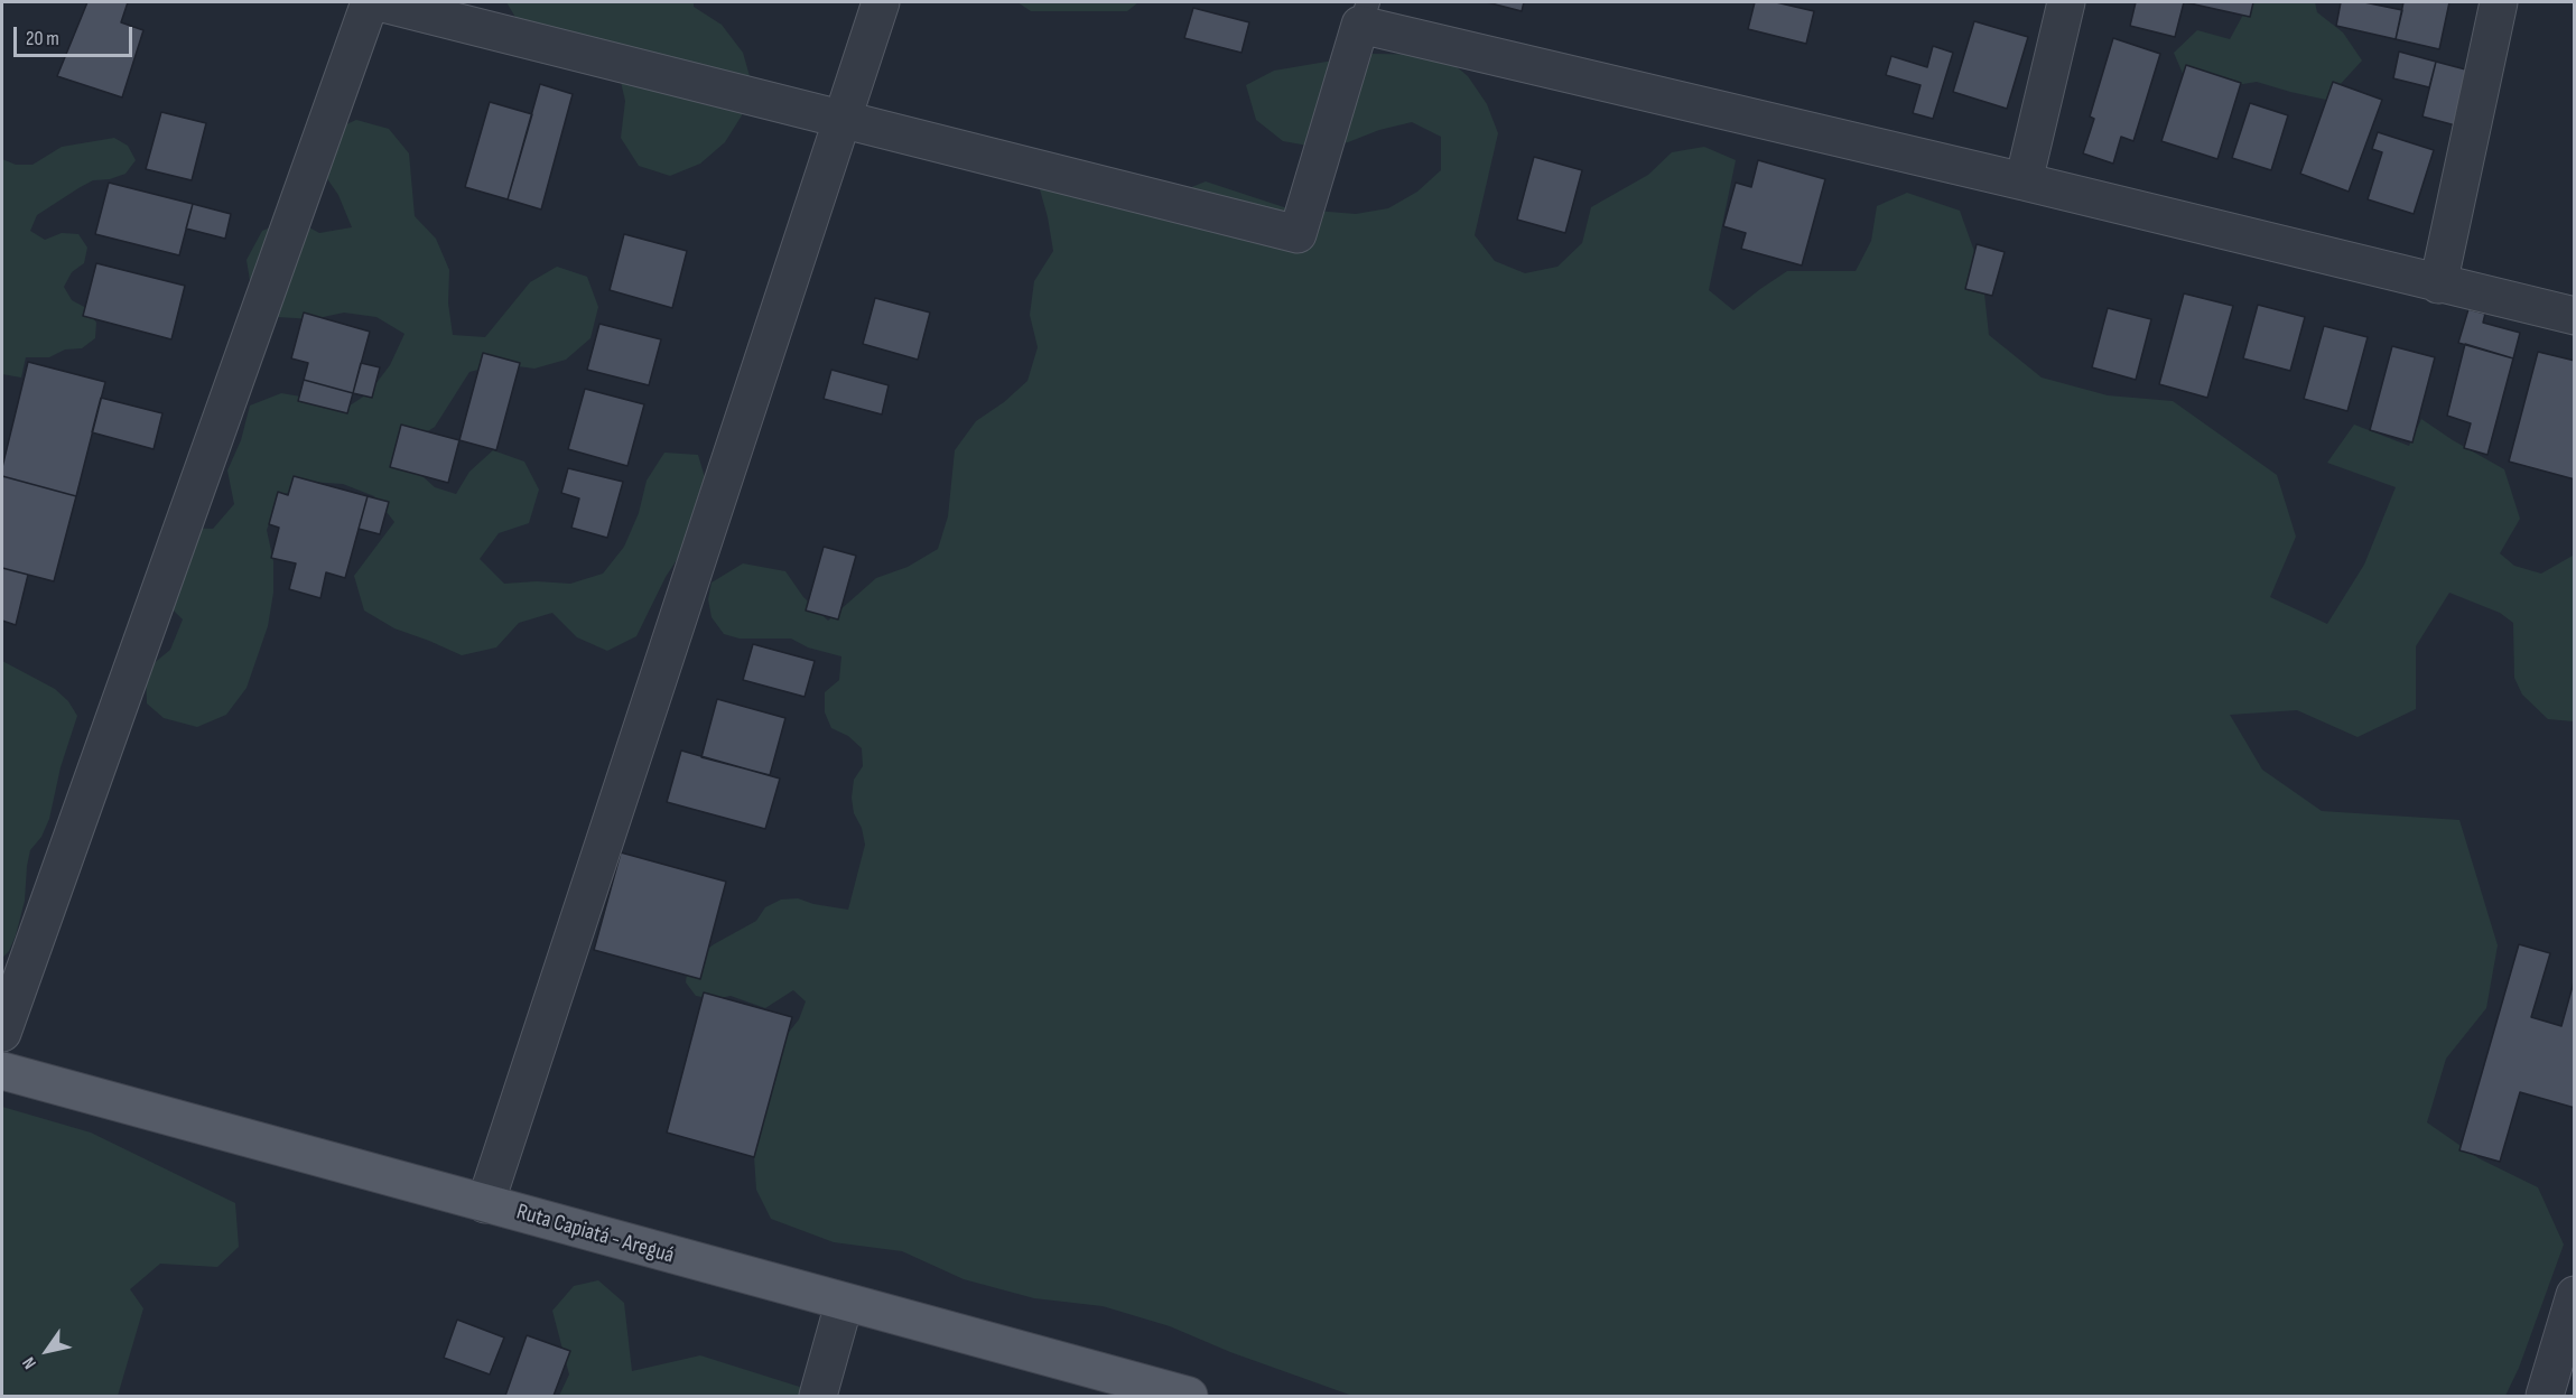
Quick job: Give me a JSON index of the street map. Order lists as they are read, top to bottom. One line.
{"streets":{"main road":["Ruta Capiatá - Areguá"]},"scale_bar":"20 m","north":"bottom left"}
